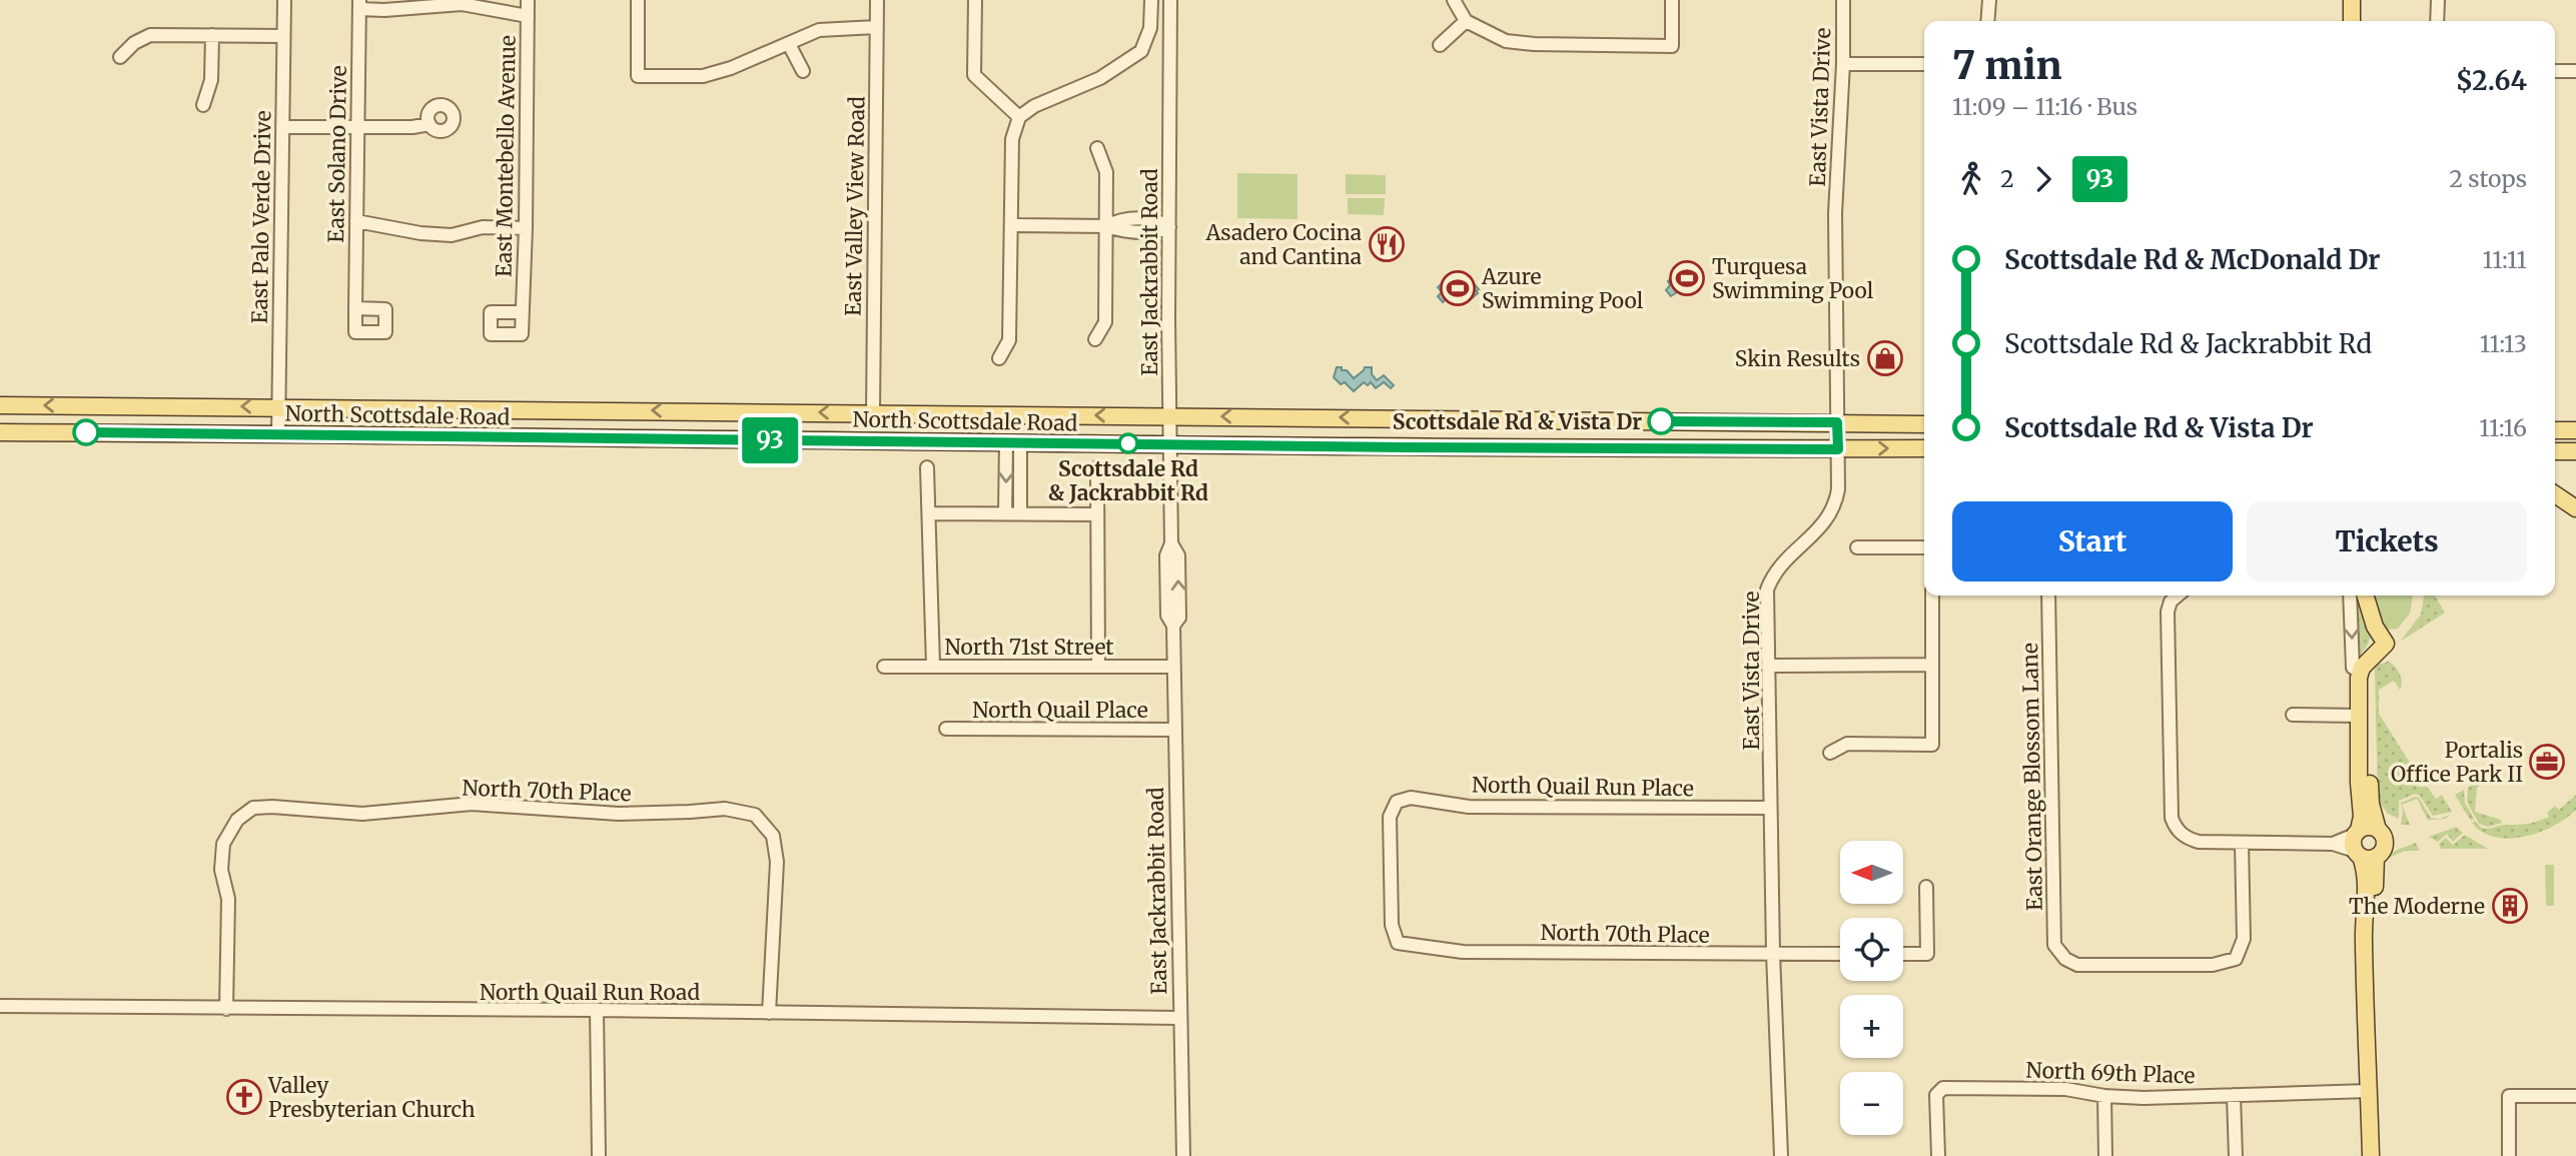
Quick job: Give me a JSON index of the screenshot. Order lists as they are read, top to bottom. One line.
{"streets":{"main road":["North Scottsdale Road"],"street":["East Vista Drive","East Solano Drive","East Montebello Avenue","East Valley View Road","East Palo Verde Drive","East Jackrabbit Road","North 71st Street","North Quail Place","East Orange Blossom Lane","North Quail Run Place","North 70th Place","North Quail Run Road","North 69th Place"]},"crossings":[["East Vista Drive","North Scottsdale Road"],["East Vista Drive","North Quail Run Place"],["East Vista Drive","North 70th Place"],["East Valley View Road","North Scottsdale Road"],["East Palo Verde Drive","North Scottsdale Road"],["East Jackrabbit Road","North Scottsdale Road"],["East Jackrabbit Road","North 71st Street"],["East Jackrabbit Road","North Quail Place"],["East Jackrabbit Road","North Quail Run Road"],["North Quail Run Place","North 70th Place"],["North 70th Place","North Quail Run Road"]],"places":{"restaurant":["Asadero Cocina and Cantina"],"sports":["Turquesa Swimming Pool","Azure Swimming Pool"],"shop":["Skin Results"],"other":["Scottsdale Rd & Vista Dr","Scottsdale Rd & Jackrabbit Rd"],"office":["Portalis Office Park II"],"building":["The Moderne"],"church":["Valley Presbyterian Church"]},"lines":["bus line 93"],"north":"left","page":{"on_map":"93","heading":["7 min","11:09 – 11:16 · Bus","$2.64"],"legs":["2","93","2 stops"],"list":[{"name":"Scottsdale Rd & McDonald Dr","value":"11:11"},{"name":"Scottsdale Rd & Jackrabbit Rd","value":"11:13"},{"name":"Scottsdale Rd & Vista Dr","value":"11:16"}],"buttons":["Start","Tickets"],"map_buttons":["+","−"]}}
